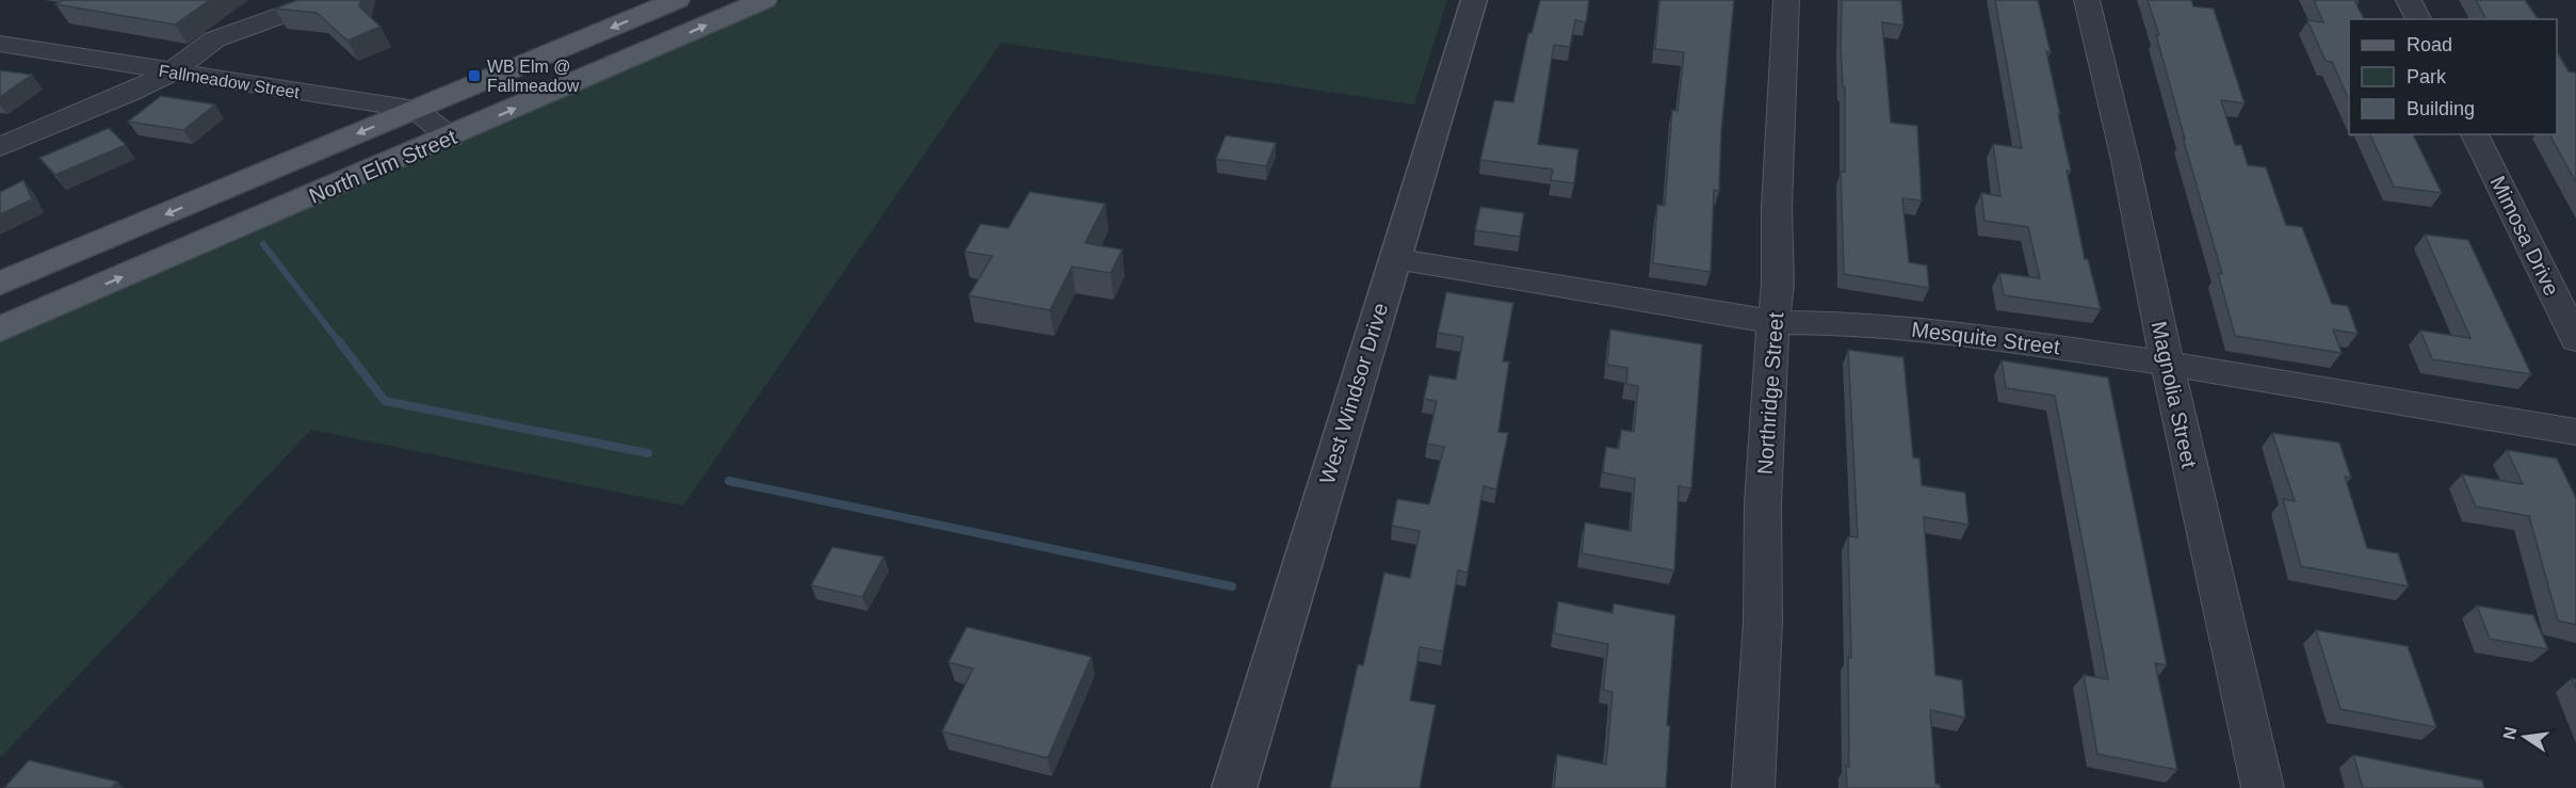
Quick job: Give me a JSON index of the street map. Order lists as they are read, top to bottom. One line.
{"streets":{"main road":["North Elm Street"],"street":["Fallmeadow Street","Mimosa Drive","Mesquite Street","West Windsor Drive","Northridge Street","Magnolia Street"]},"crossings":[["Fallmeadow Street","North Elm Street"],["Mesquite Street","West Windsor Drive"],["Mesquite Street","Northridge Street"],["Mesquite Street","Magnolia Street"]],"places":{"transit":["WB Elm @ Fallmeadow"]},"legend":["Road","Park","Building"],"north":"left"}
